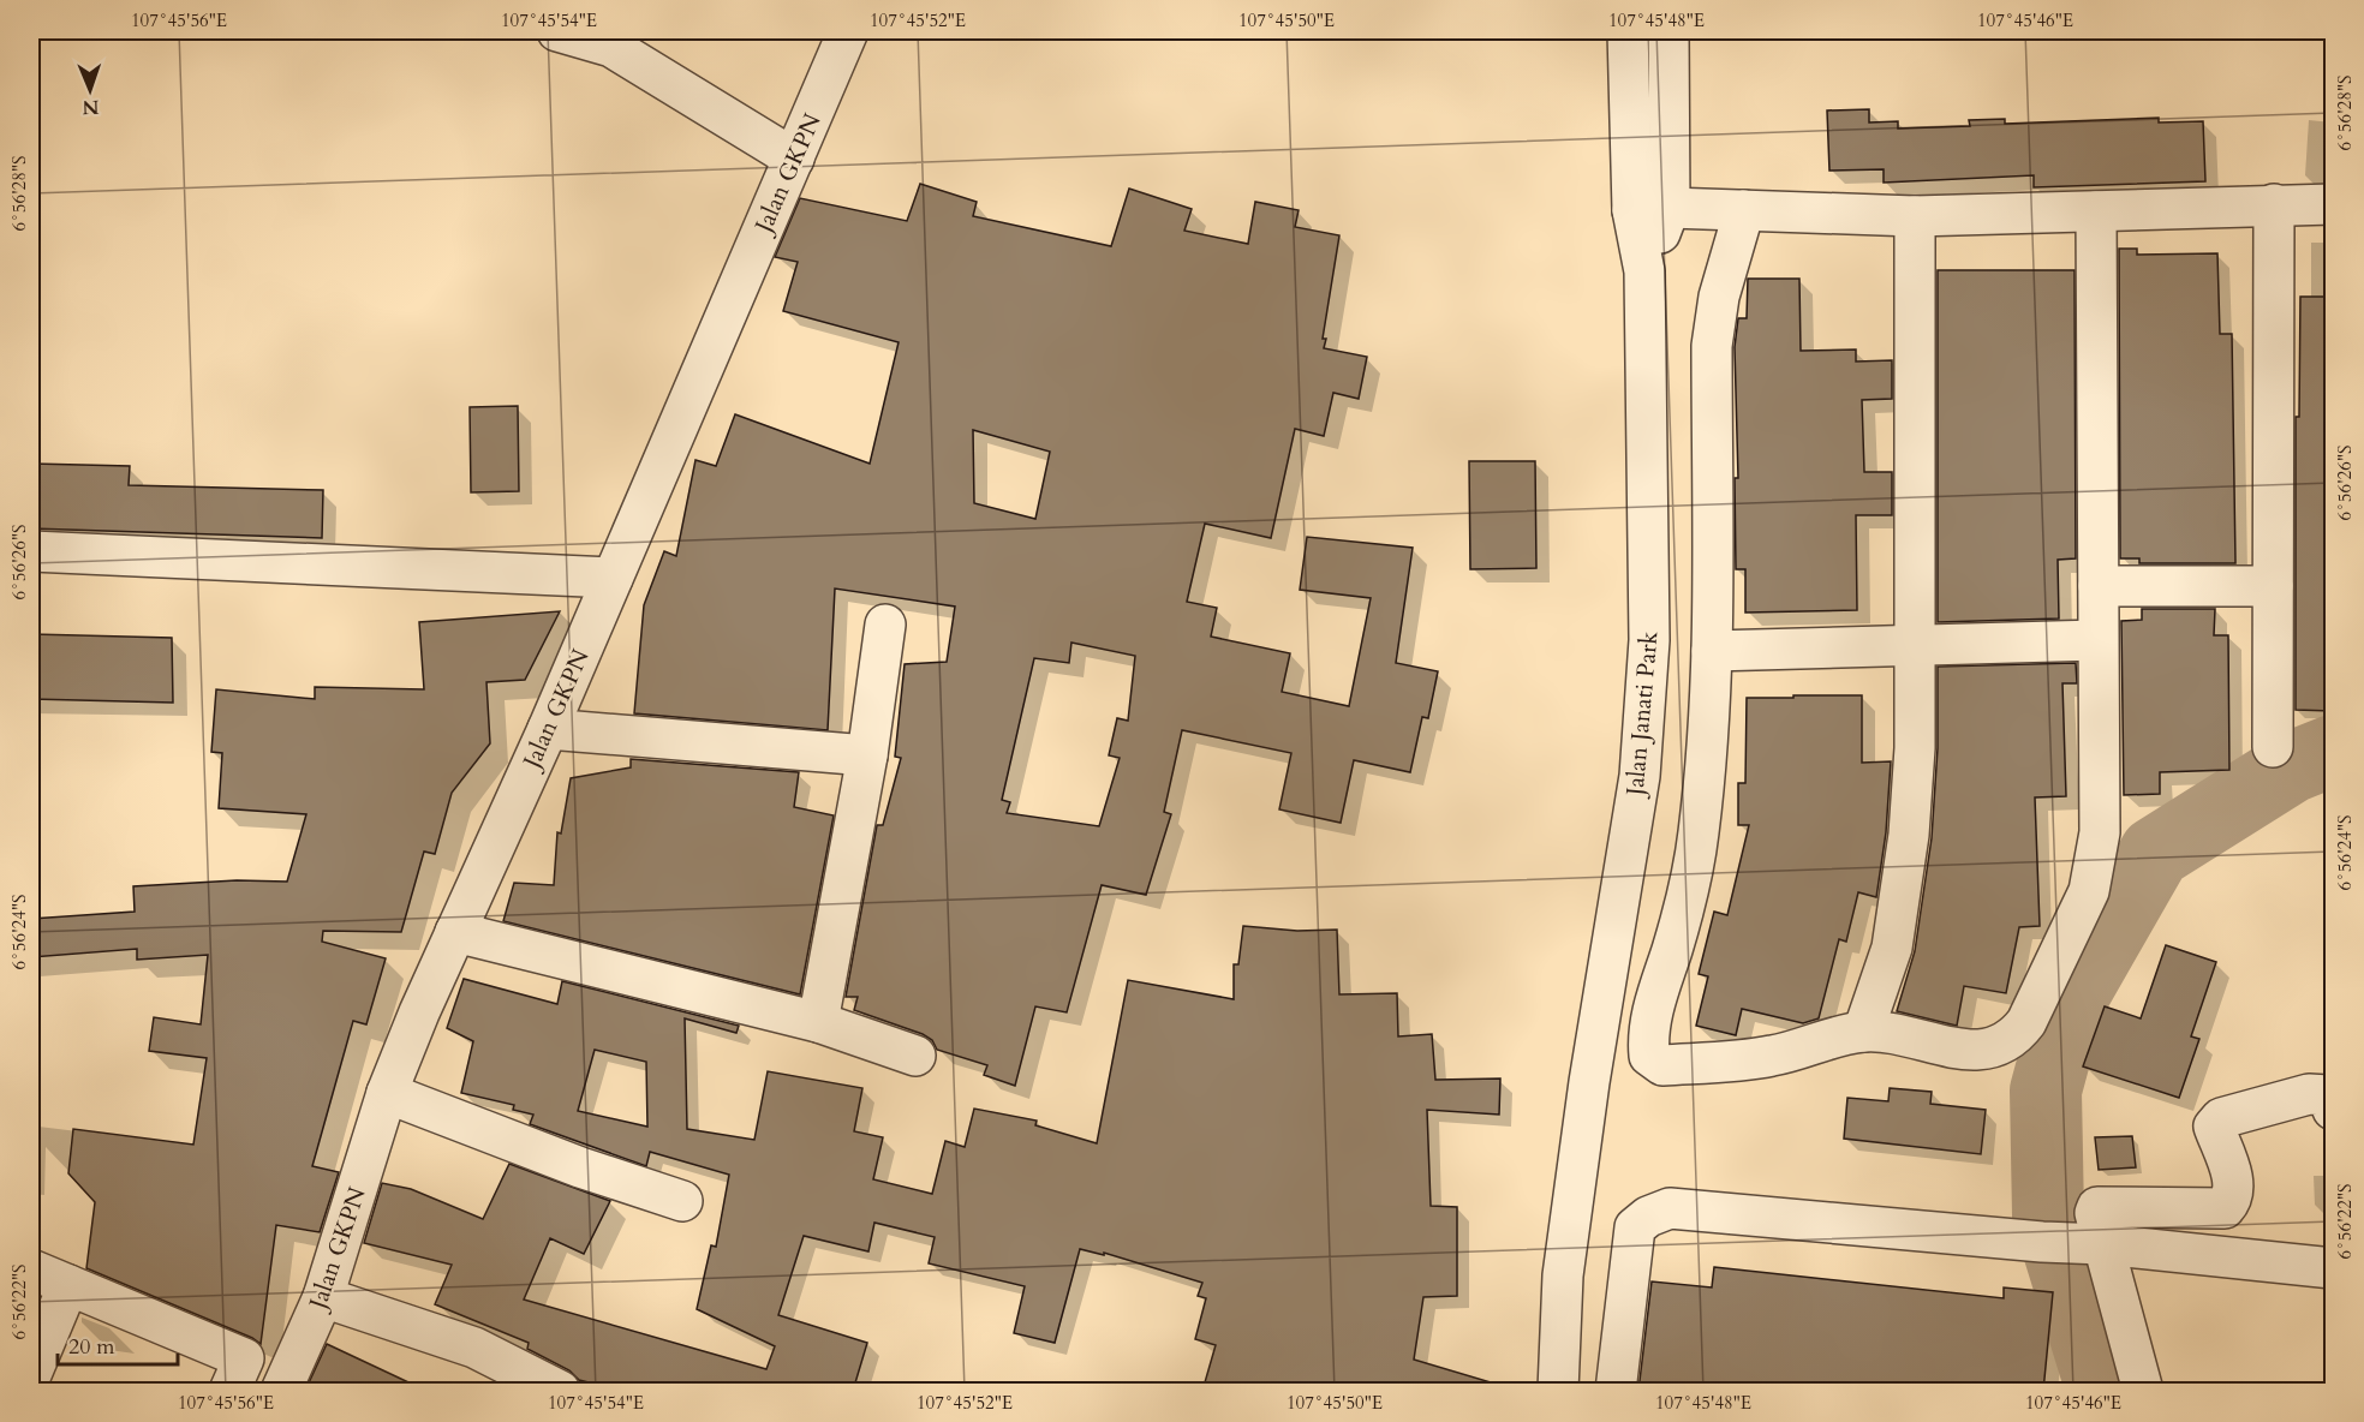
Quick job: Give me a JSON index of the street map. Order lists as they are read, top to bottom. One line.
{"streets":{"street":["Jalan GKPN","Jalan Janati Park"]},"scale_bar":"20 m","north":"bottom","coordinates":["107°45'56\"E","107°45'54\"E","107°45'52\"E","107°45'50\"E","107°45'48\"E","107°45'46\"E","6°56'28\"S","6°56'26\"S","6°56'24\"S","6°56'22\"S"]}
